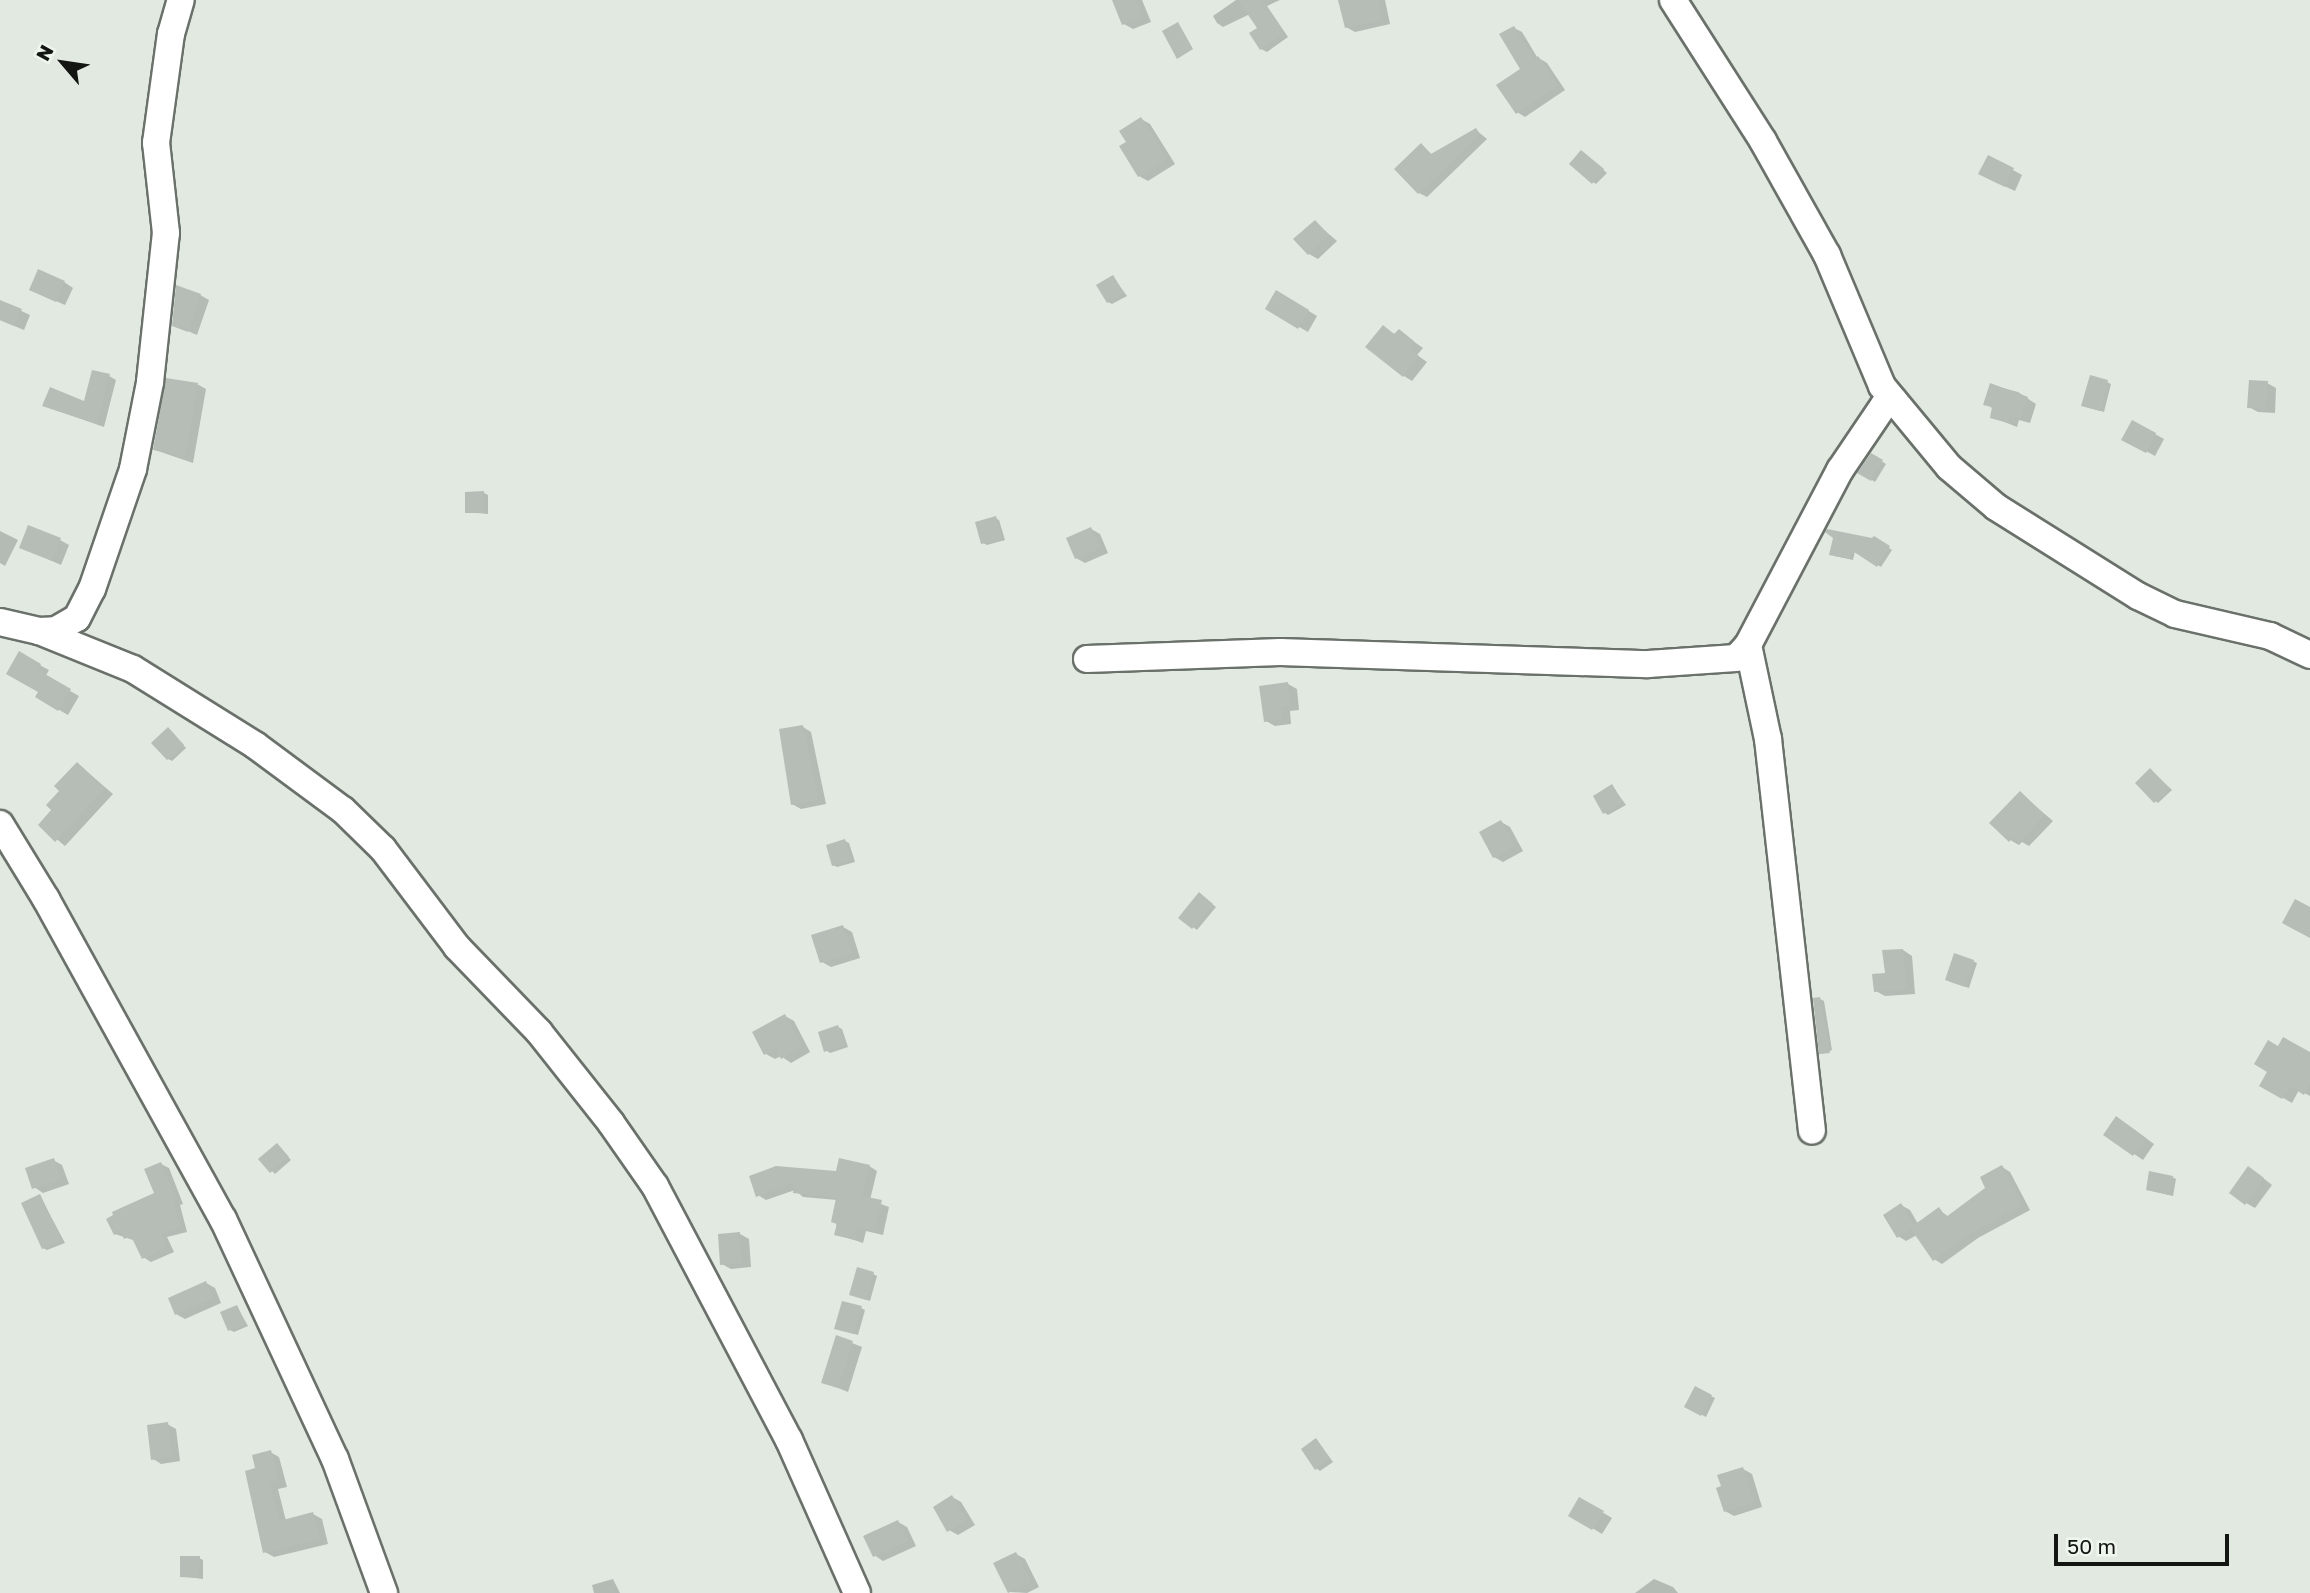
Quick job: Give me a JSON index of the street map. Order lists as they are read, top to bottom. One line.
{"scale_bar":"50 m","north":"top left"}
